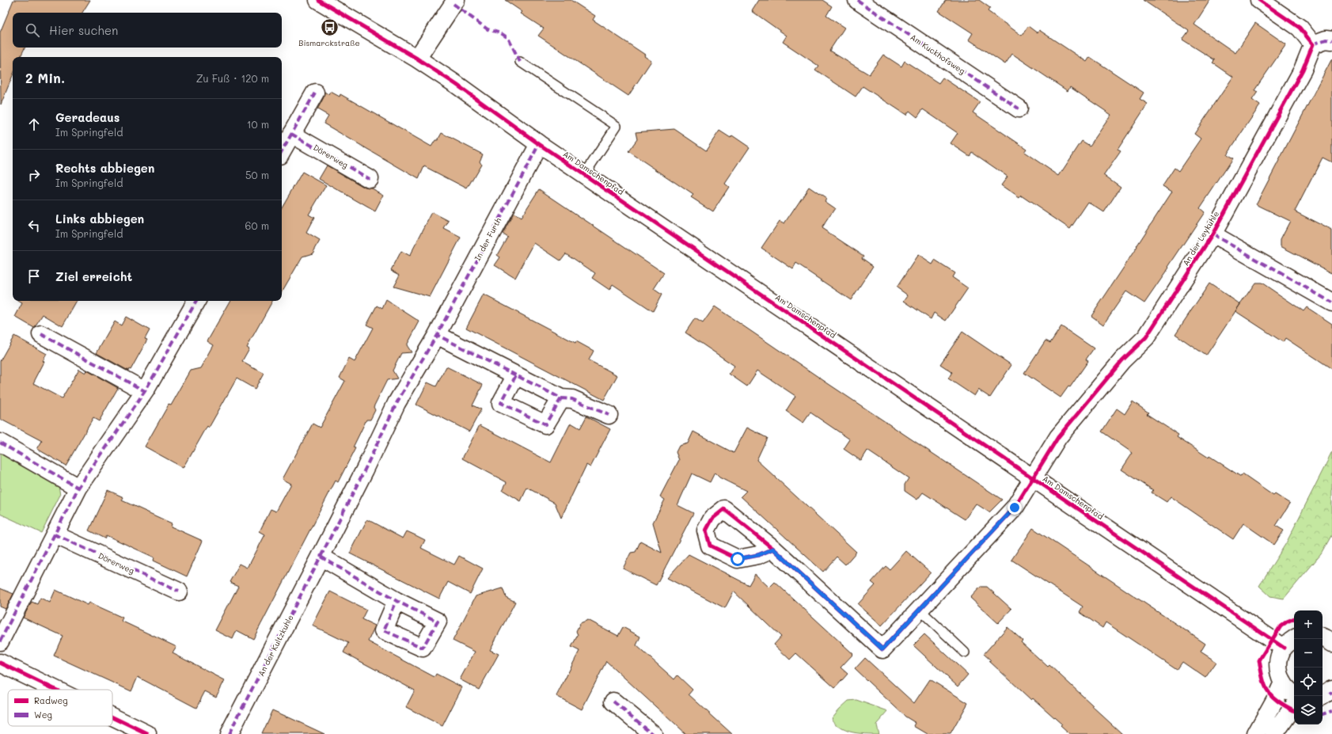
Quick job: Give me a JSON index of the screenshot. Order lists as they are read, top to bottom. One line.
{"streets":{"street":["Am Kuckhofsweg","Dörerweg","Am Damschenpfad","An der Leykuhle","In der Furth","An der Kultzkuhle"]},"crossings":[["Am Damschenpfad","An der Leykuhle"],["Am Damschenpfad","In der Furth"],["In der Furth","An der Kultzkuhle"]],"places":{"bus stop":["Bismarckstraße"]},"legend":["Radweg","Weg"],"page":{"search":"Hier suchen","heading":["2 Min.","Zu Fuß · 120 m"],"list":[["Geradeaus","Im Springfeld","10 m"],["Rechts abbiegen","Im Springfeld","50 m"],["Links abbiegen","Im Springfeld","60 m"],"Ziel erreicht"],"map_buttons":["+","−"]}}
